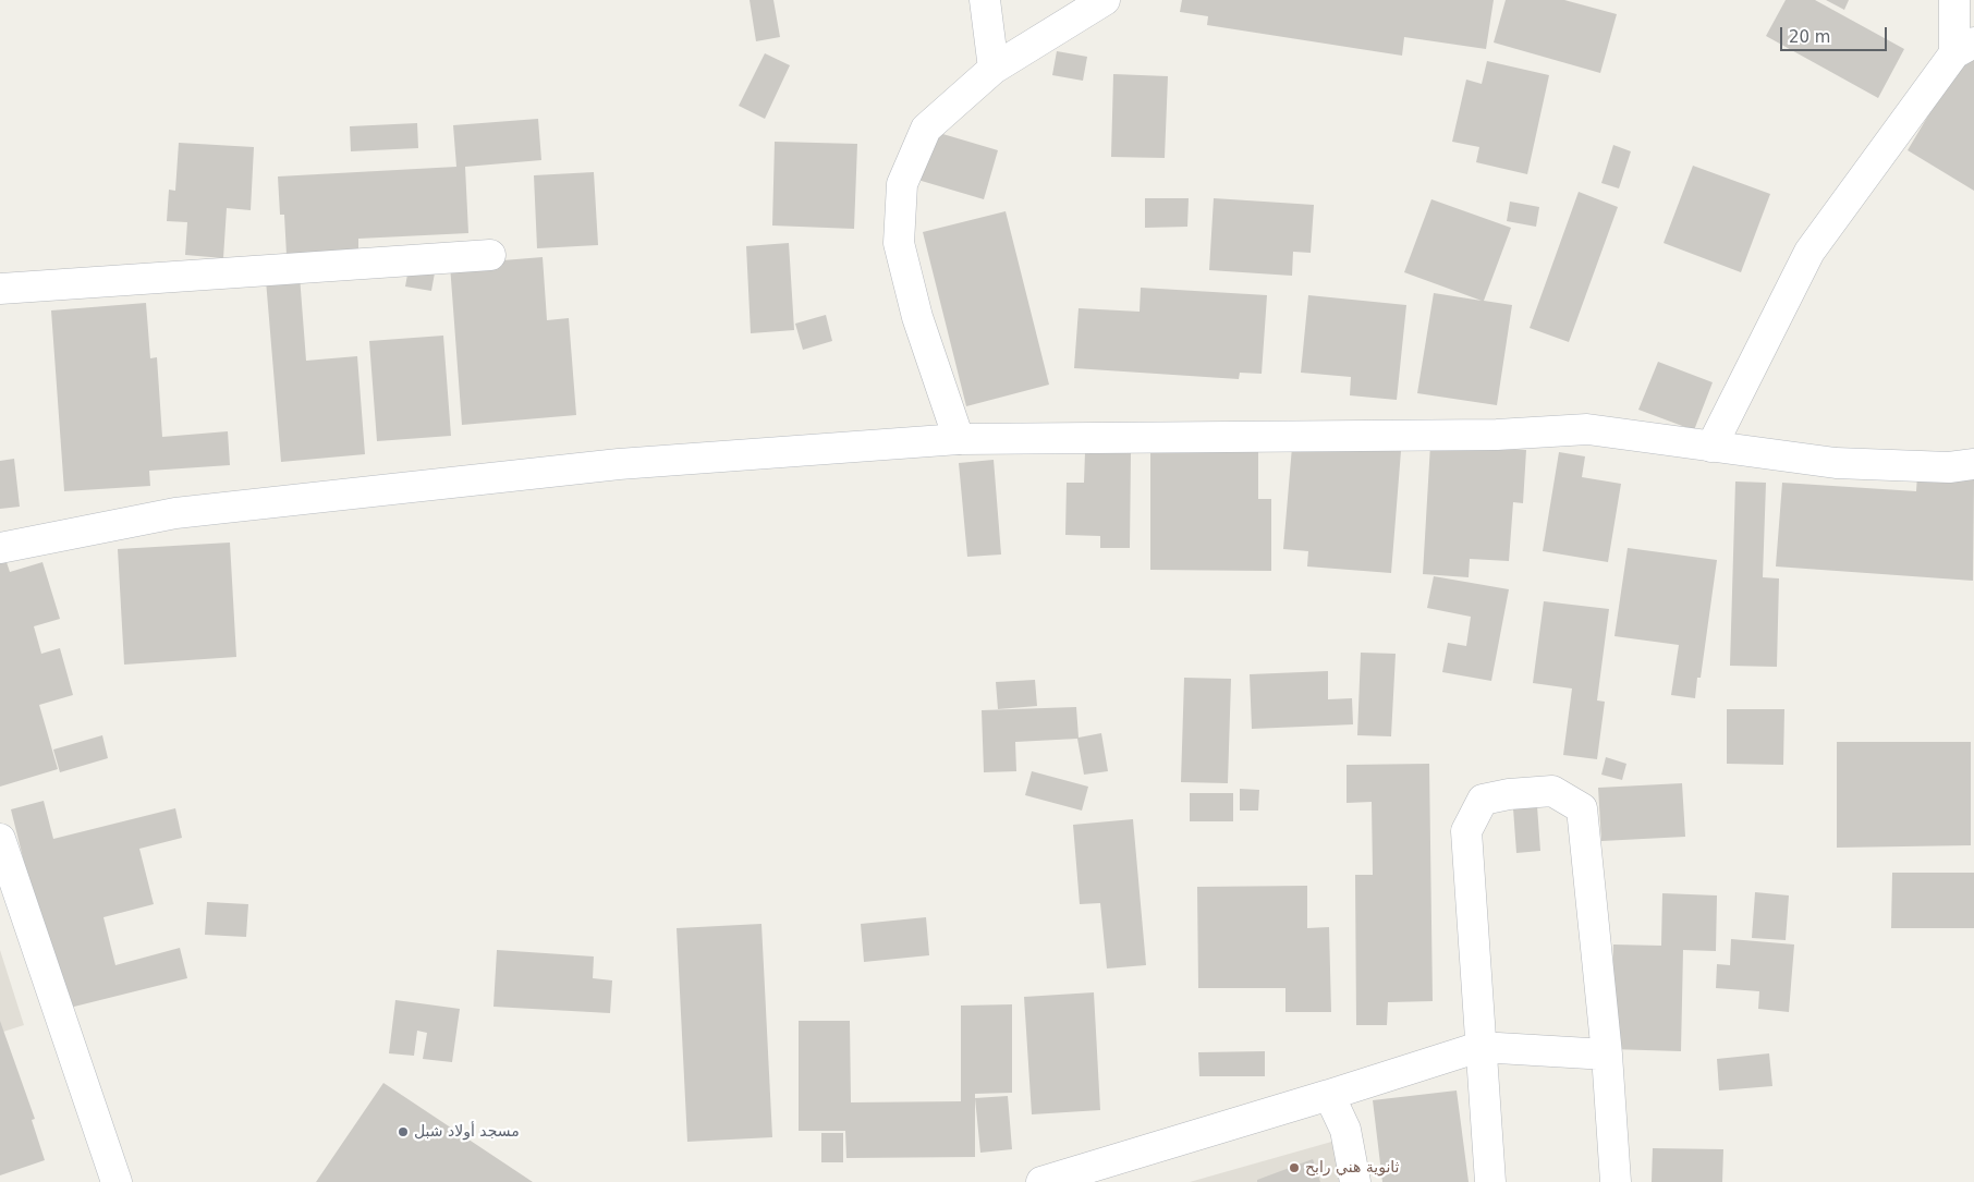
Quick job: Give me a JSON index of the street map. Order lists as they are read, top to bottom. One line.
{"places":["مسجد أولاد شبل","ثانوية هني رابح"],"scale_bar":"20 m"}
